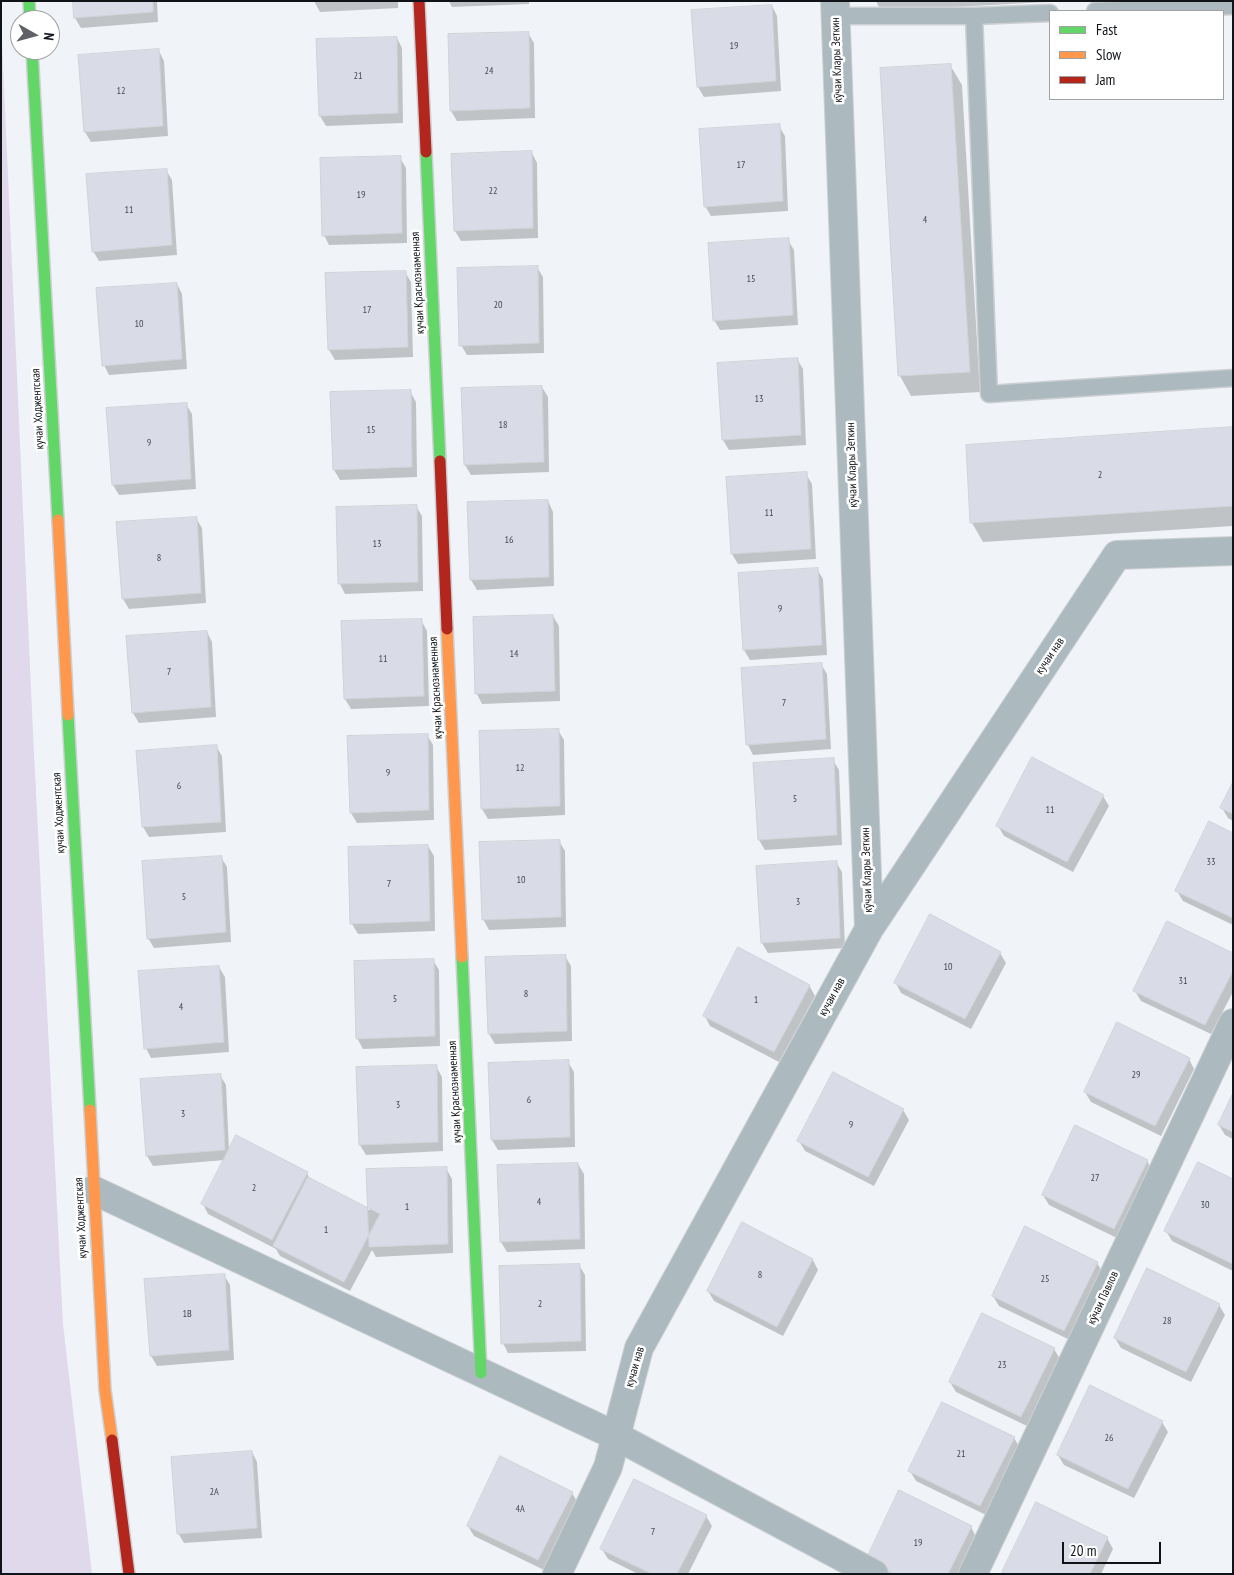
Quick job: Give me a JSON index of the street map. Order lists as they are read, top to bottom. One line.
{"streets":{"main road":["кучаи Краснознаменная","кучаи Ходжентская"],"street":["кӯчаи Клары Зеткин","кучаи нав","кӯчаи Павлов"]},"crossings":[["кӯчаи Клары Зеткин","кучаи нав"]],"house_numbers":["19","24","21","12","17","22","19","11","4","15","20","17","10","13","18","15","9","2","11","16","13","8","9","14","11","7","7","12","9","6","5","11","33","10","7","5","3","10","31","8","5","1","4","29","6","3","3","9","27","2","4","30","1","1","8","25","2","1В","28","23","26","21","2А","4А","7","19"],"legend":["Fast","Slow","Jam"],"scale_bar":"20 m","north":"right"}
